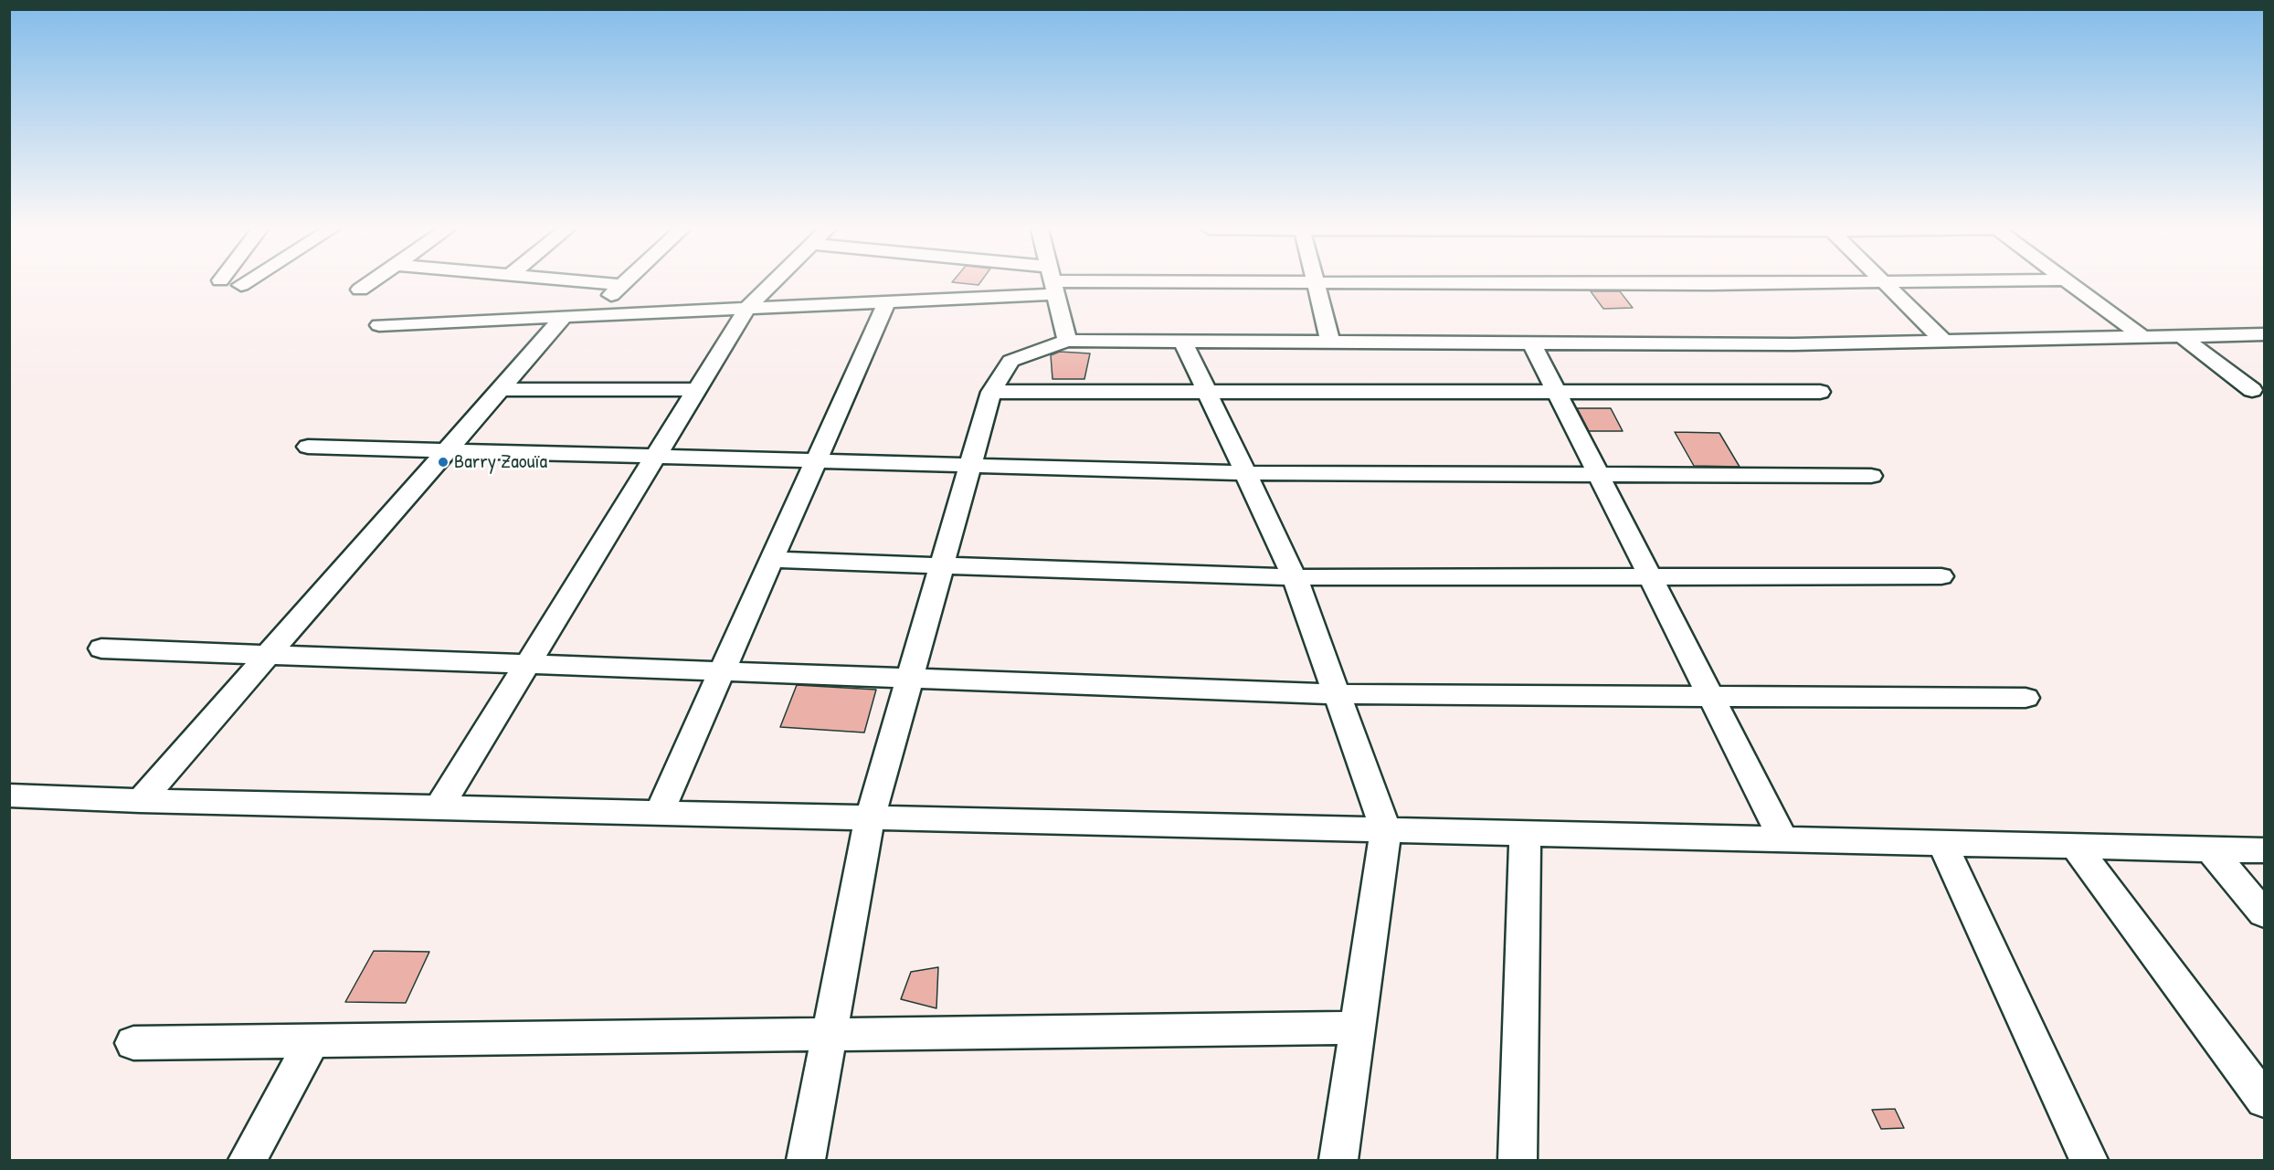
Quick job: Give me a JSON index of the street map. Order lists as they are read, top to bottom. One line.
{"places":["Barry Zaouïa"]}
